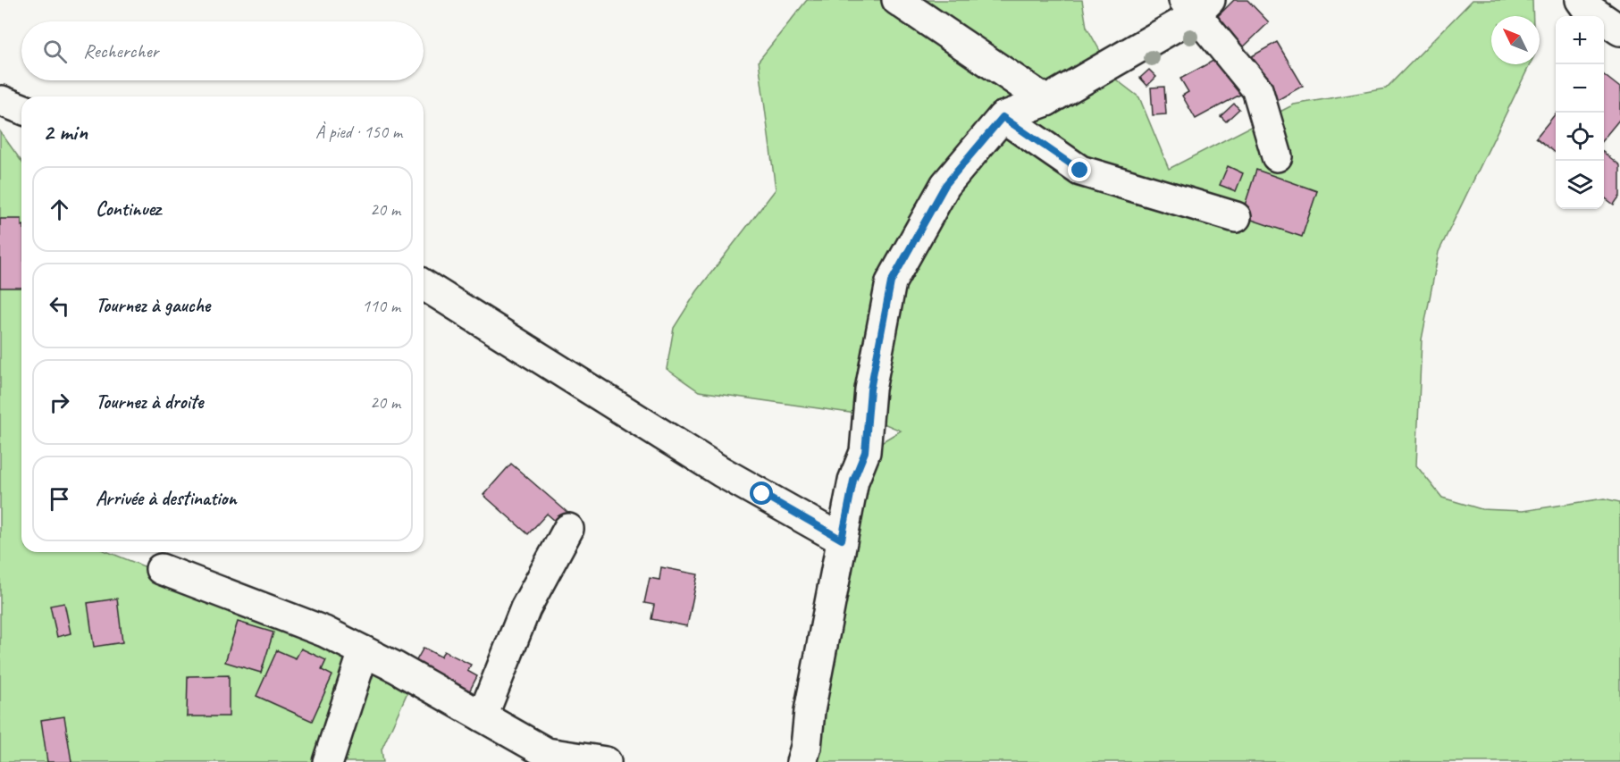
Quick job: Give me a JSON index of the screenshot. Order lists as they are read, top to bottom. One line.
{"north":"top left","page":{"map_buttons":["+","−"],"search":"Rechercher","heading":["2 min","À pied · 150 m"],"list":[["Continuez","20 m"],["Tournez à gauche","110 m"],["Tournez à droite","20 m"],"Arrivée à destination"]}}
